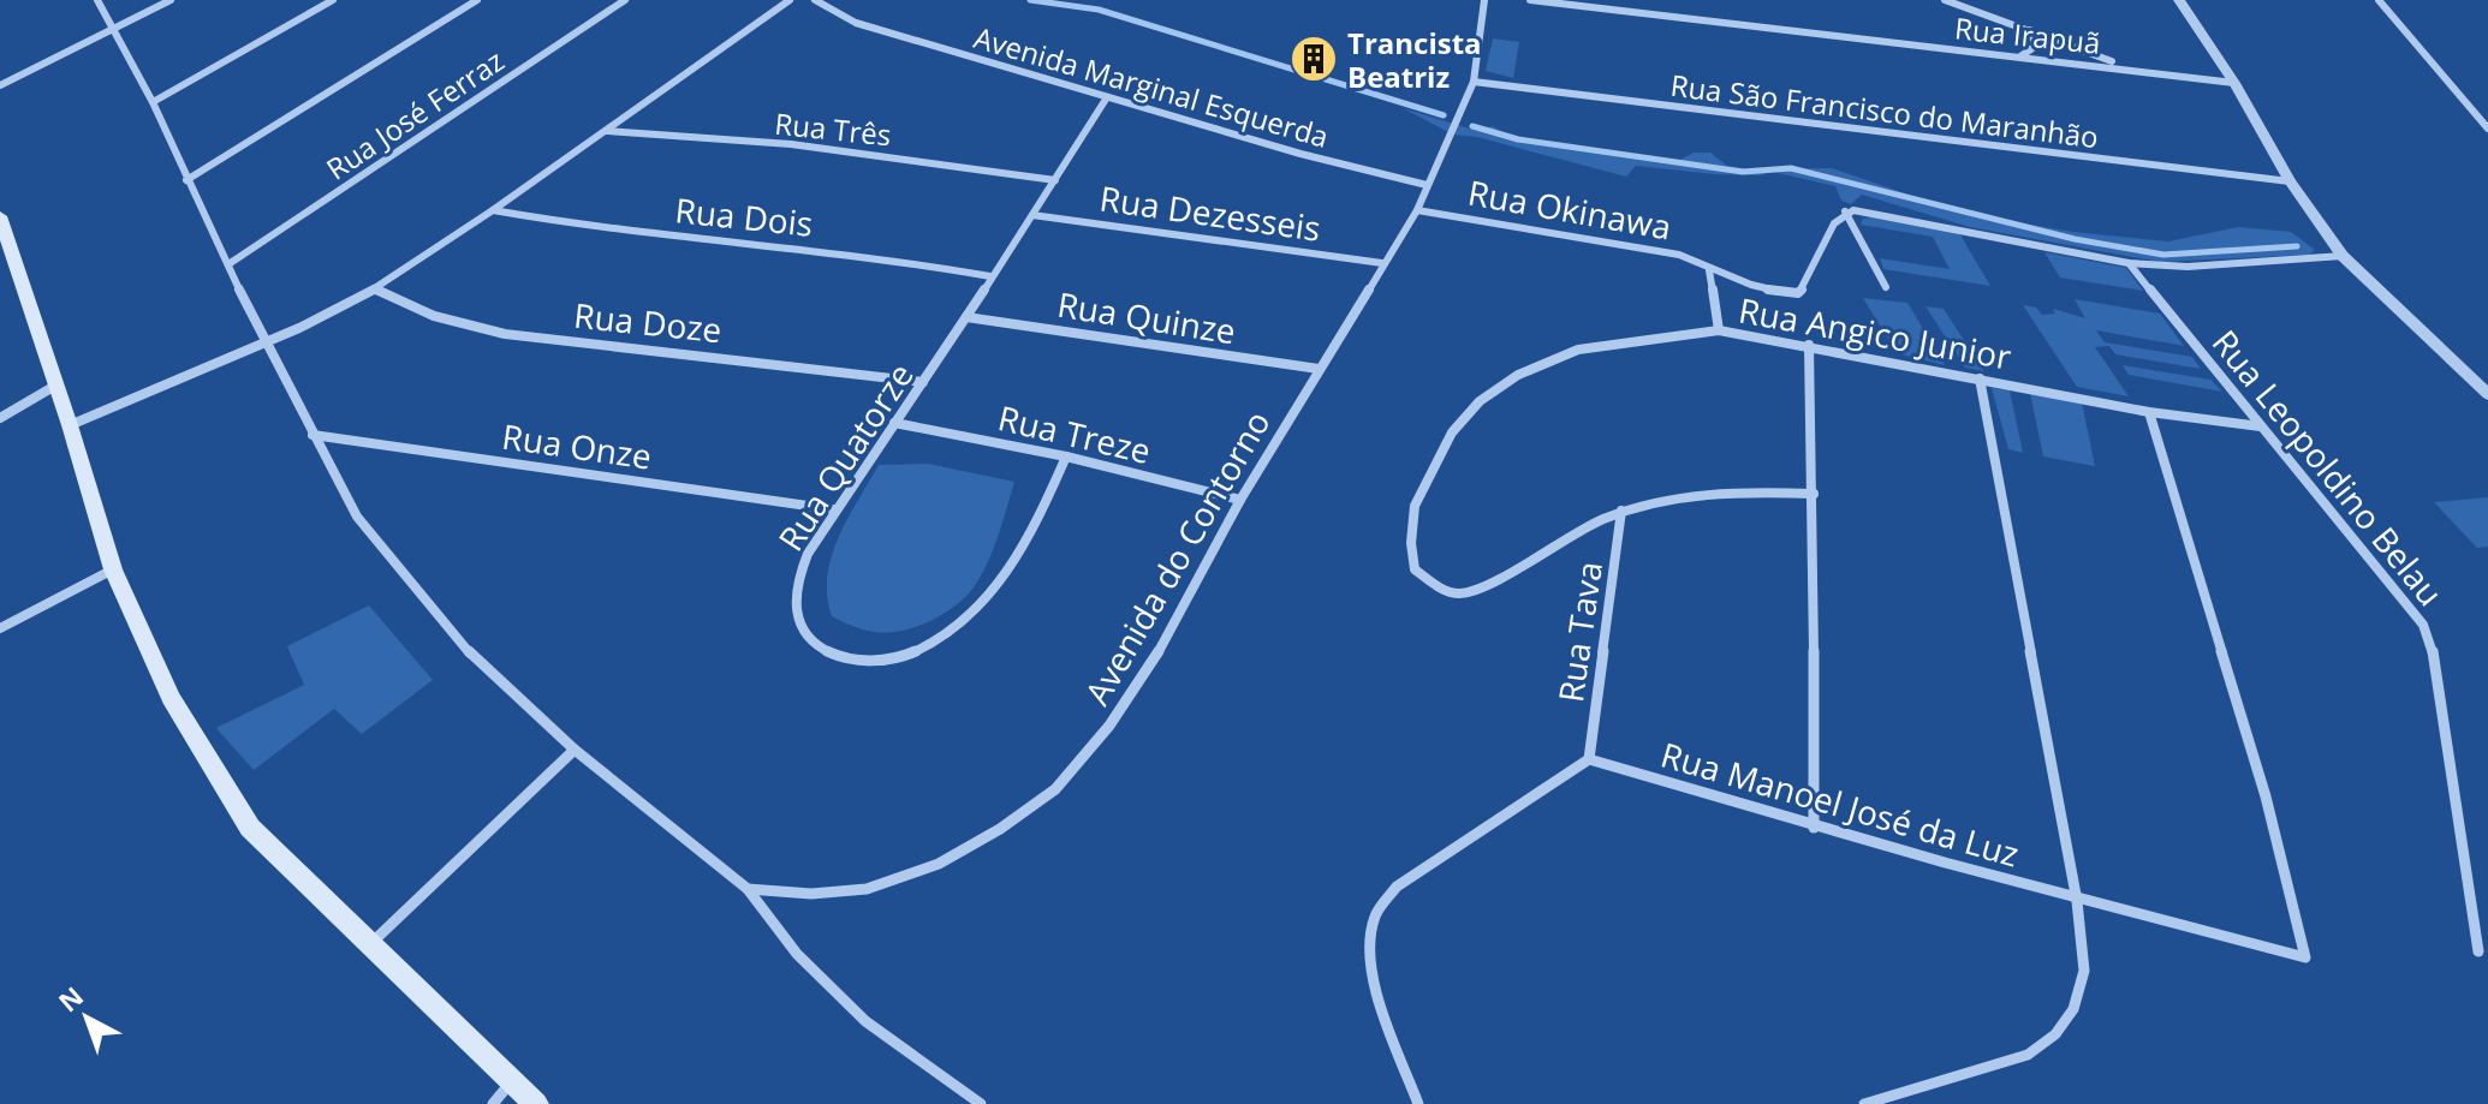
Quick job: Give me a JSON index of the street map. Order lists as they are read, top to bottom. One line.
{"streets":{"street":["Rua Irapuã","Avenida Marginal Esquerda","Rua São Francisco do Maranhão","Rua José Ferraz","Rua Três","Rua Okinawa","Rua Dezesseis","Rua Dois","Rua Quinze","Rua Doze","Rua Angico Junior","Rua Treze","Rua Onze","Rua Quatorze","Rua Leopoldino Belau","Avenida do Contorno","Rua Tava","Rua Manoel José da Luz"]},"crossings":[["Avenida Marginal Esquerda","Rua Quatorze"],["Avenida Marginal Esquerda","Avenida do Contorno"],["Rua São Francisco do Maranhão","Avenida do Contorno"],["Rua Três","Rua Quatorze"],["Rua Okinawa","Avenida do Contorno"],["Rua Dezesseis","Rua Quatorze"],["Rua Dezesseis","Avenida do Contorno"],["Rua Dois","Rua Quatorze"],["Rua Quinze","Rua Quatorze"],["Rua Quinze","Avenida do Contorno"],["Rua Doze","Rua Quatorze"],["Rua Angico Junior","Rua Leopoldino Belau"],["Rua Angico Junior","Rua Tava"],["Rua Angico Junior","Rua Manoel José da Luz"],["Rua Treze","Rua Quatorze"],["Rua Treze","Avenida do Contorno"],["Rua Onze","Rua Quatorze"],["Rua Tava","Rua Manoel José da Luz"]],"places":{"building":["Trancista Beatriz"]},"north":"top left"}
